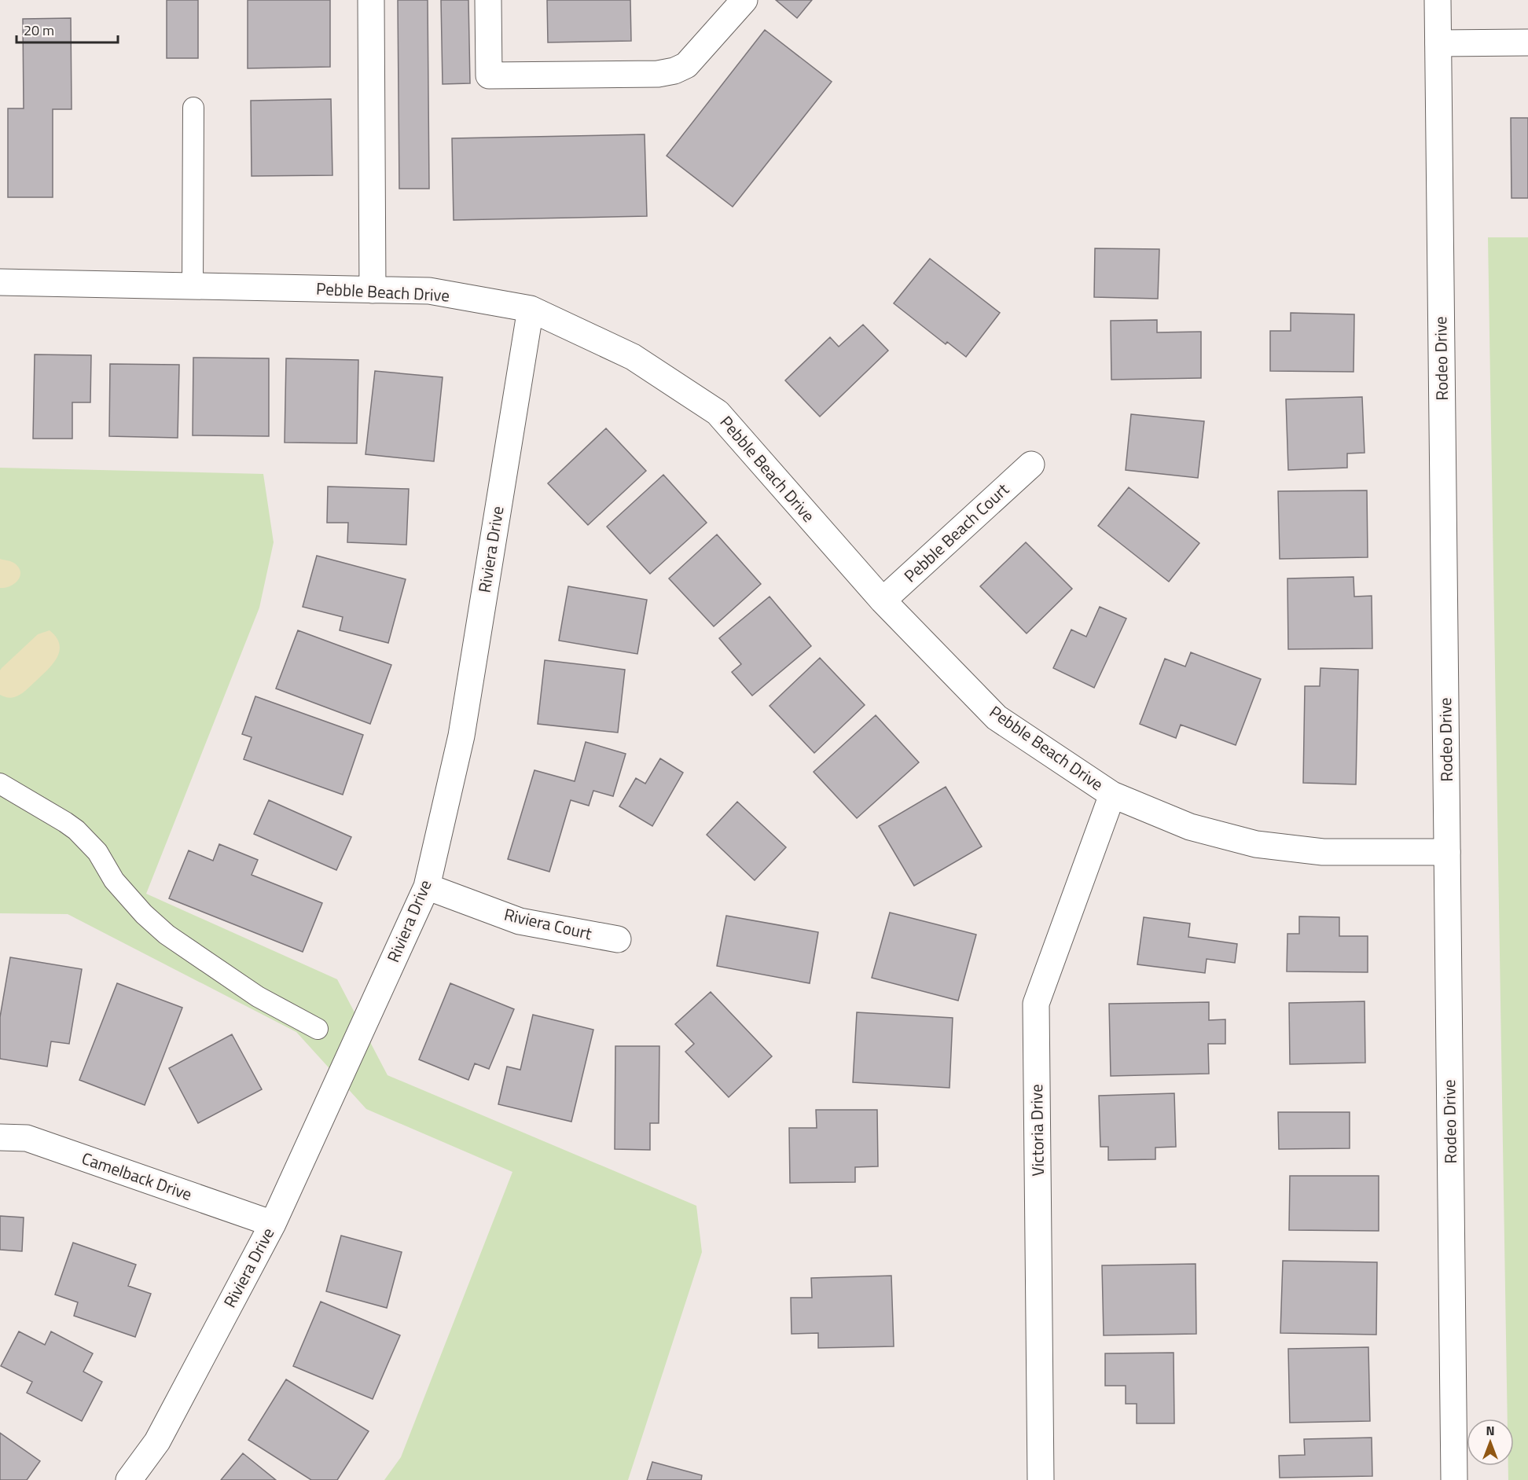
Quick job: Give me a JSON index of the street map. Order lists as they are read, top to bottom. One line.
{"streets":{"street":["Pebble Beach Drive","Rodeo Drive","Pebble Beach Court","Riviera Drive","Riviera Court","Victoria Drive","Camelback Drive"]},"crossings":[["Pebble Beach Drive","Rodeo Drive"],["Pebble Beach Drive","Pebble Beach Court"],["Pebble Beach Drive","Riviera Drive"],["Pebble Beach Drive","Victoria Drive"],["Riviera Drive","Riviera Court"],["Riviera Drive","Camelback Drive"]],"scale_bar":"20 m","north":"top"}
